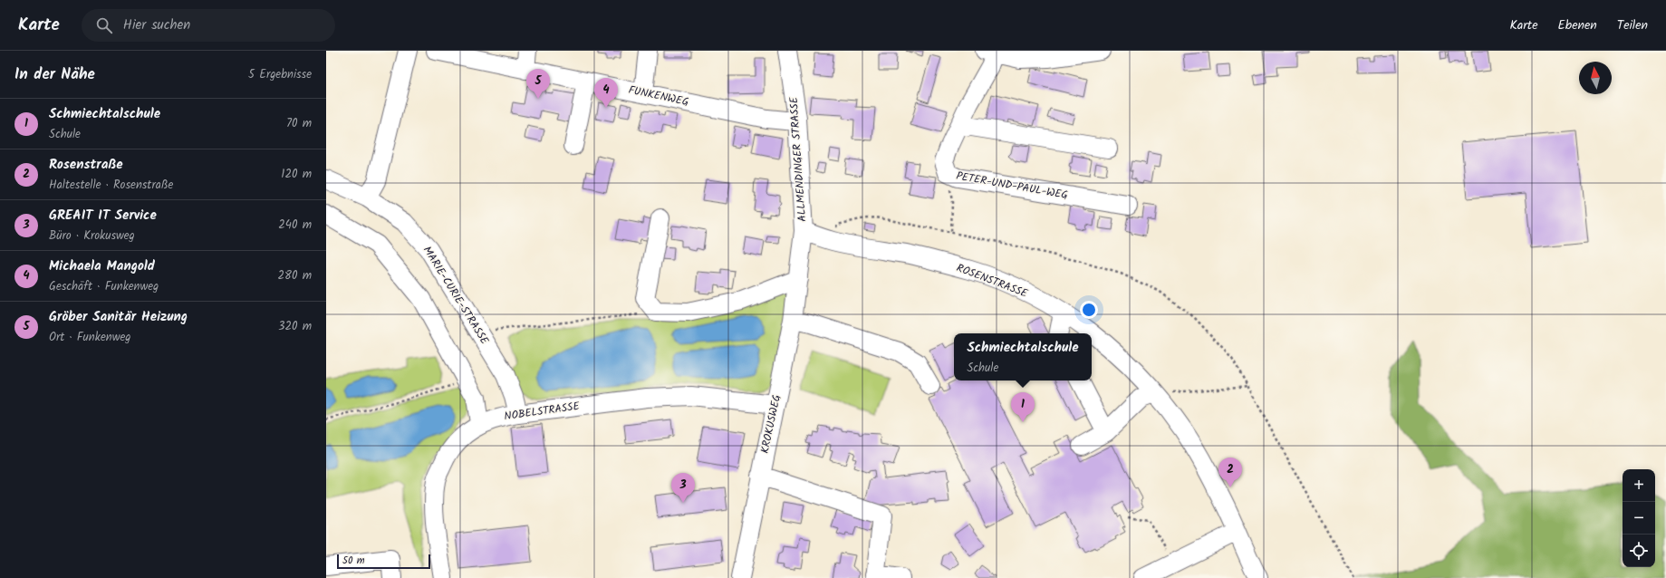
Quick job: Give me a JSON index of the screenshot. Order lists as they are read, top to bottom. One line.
{"streets":{"street":["FUNKENWEG","ALLMENDINGER STRASSE","PETER-UND-PAUL-WEG","ROSENSTRASSE","MARIE-CURIE-STRASSE","NOBELSTRASSE","KROKUSWEG"]},"crossings":[["FUNKENWEG","ALLMENDINGER STRASSE"],["ALLMENDINGER STRASSE","ROSENSTRASSE"],["ALLMENDINGER STRASSE","KROKUSWEG"],["MARIE-CURIE-STRASSE","NOBELSTRASSE"],["NOBELSTRASSE","KROKUSWEG"]],"scale_bar":"50 m","north":"top","page":{"header":"Karte","search":"Hier suchen","nav":["Karte","Ebenen","Teilen"],"heading":["In der Nähe","5 Ergebnisse"],"pins":["5","4","1","2","3"],"list":[{"mark":"1","name":"Schmiechtalschule","note":"Schule","value":"70 m"},{"mark":"2","name":"Rosenstraße","note":"Haltestelle · Rosenstraße","value":"120 m"},{"mark":"3","name":"GREAIT IT Service","note":"Büro · Krokusweg","value":"240 m"},{"mark":"4","name":"Michaela Mangold","note":"Geschäft · Funkenweg","value":"280 m"},{"mark":"5","name":"Gröber Sanitär Heizung","note":"Ort · Funkenweg","value":"320 m"}],"popup":["Schmiechtalschule","Schule"],"map_buttons":["+","−"],"scale":"50 m"}}
